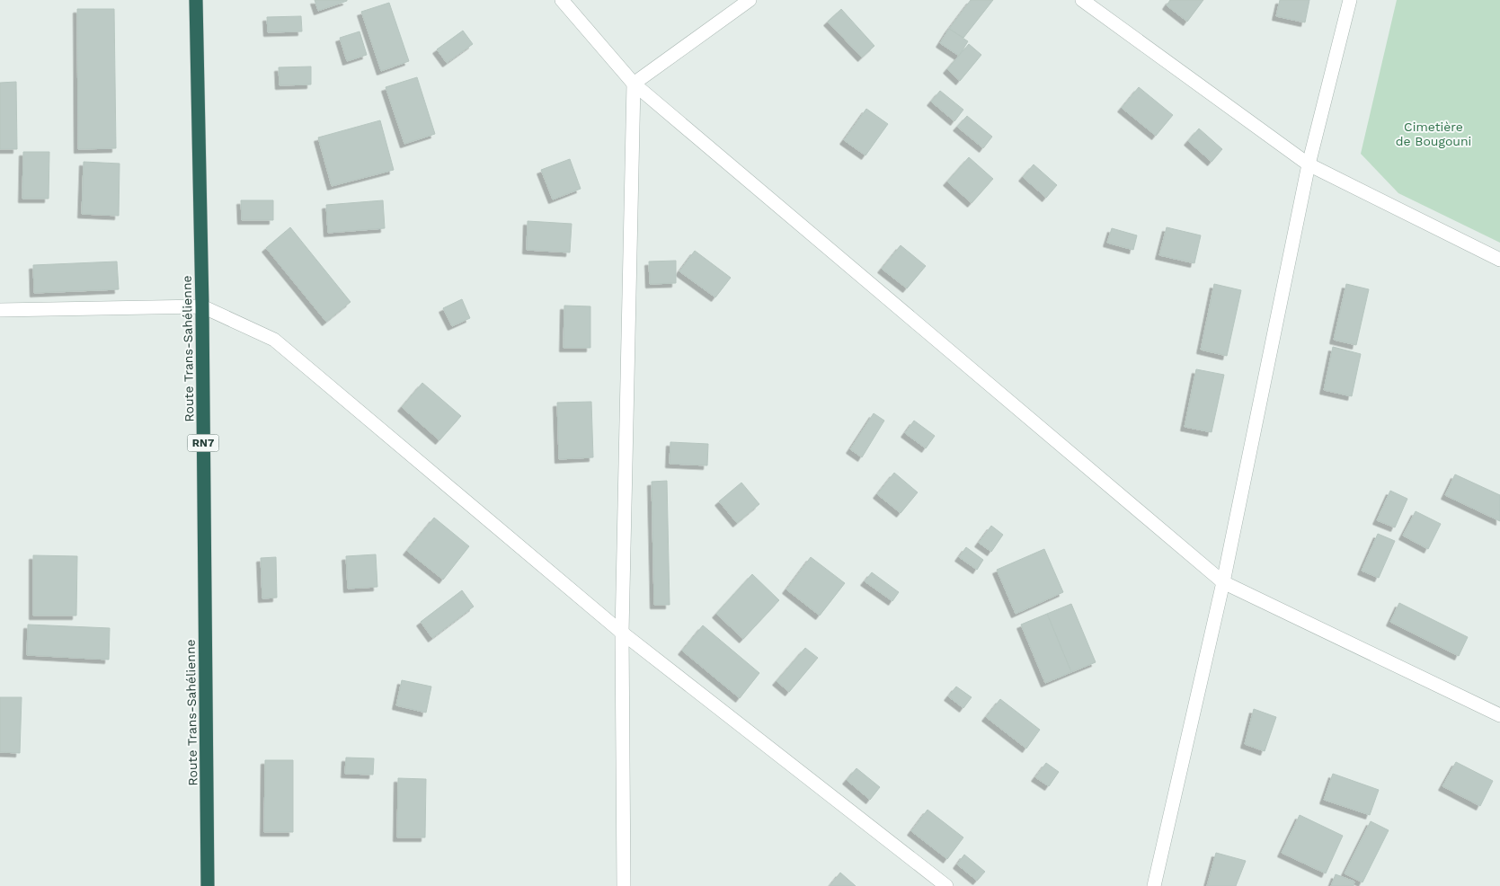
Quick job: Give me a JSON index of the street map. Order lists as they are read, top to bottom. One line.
{"streets":{"highway":["Route Trans-Sahélienne","RN7"]},"parks":["Cimetière de Bougouni"]}
